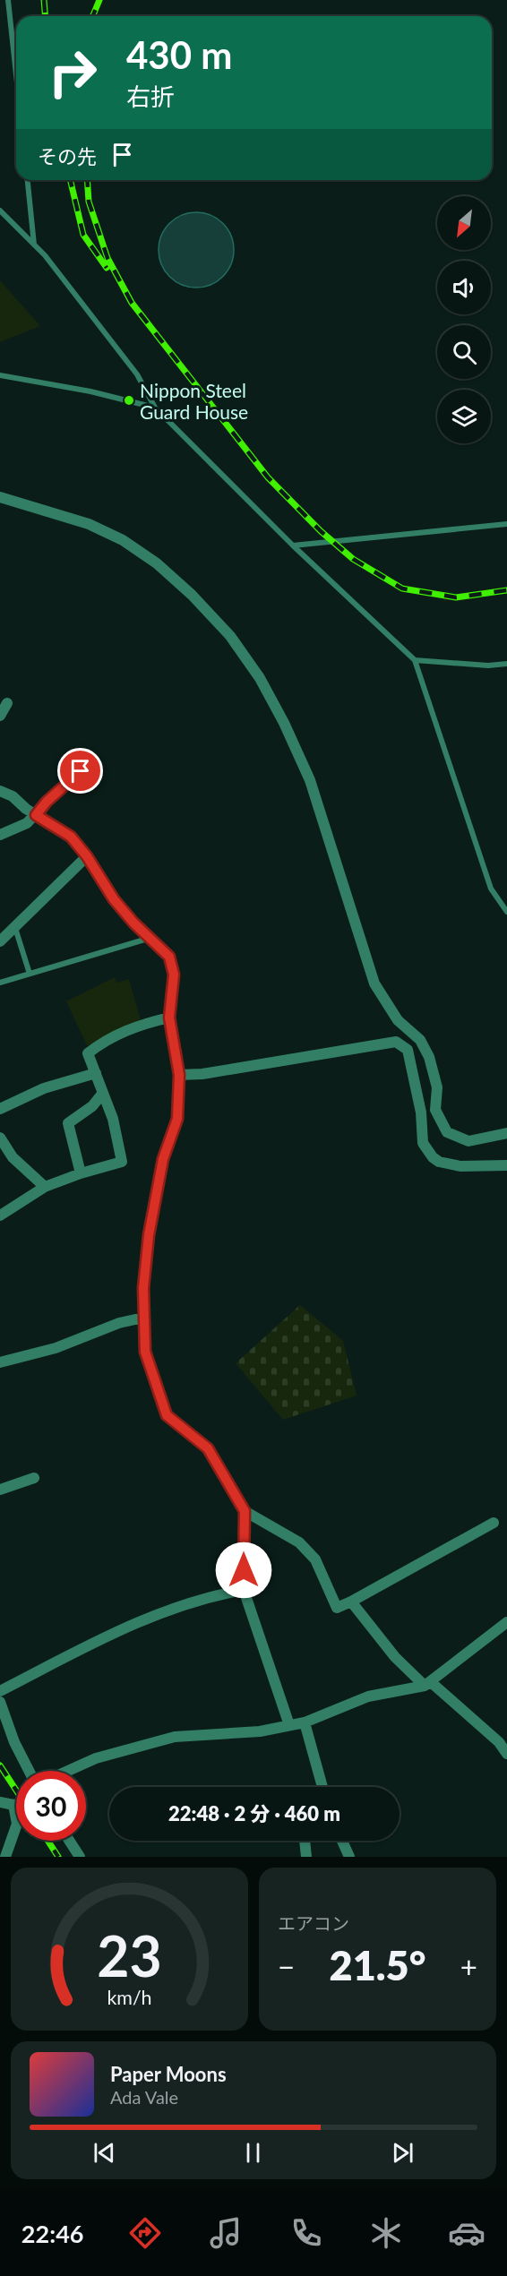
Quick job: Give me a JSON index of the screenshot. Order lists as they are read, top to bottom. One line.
{"places":["Nippon Steel Guard House"],"north":"bottom left","page":{"turn":["430 m","右折"],"then":"その先","limit":"30","trip":"22:48 · 2 分 · 460 m","tile":"エアコン","heat":["−","21.5°","+"],"song":["Paper Moons","Ada Vale"],"tabs":"22:46","gauge":["23","km/h"]}}
